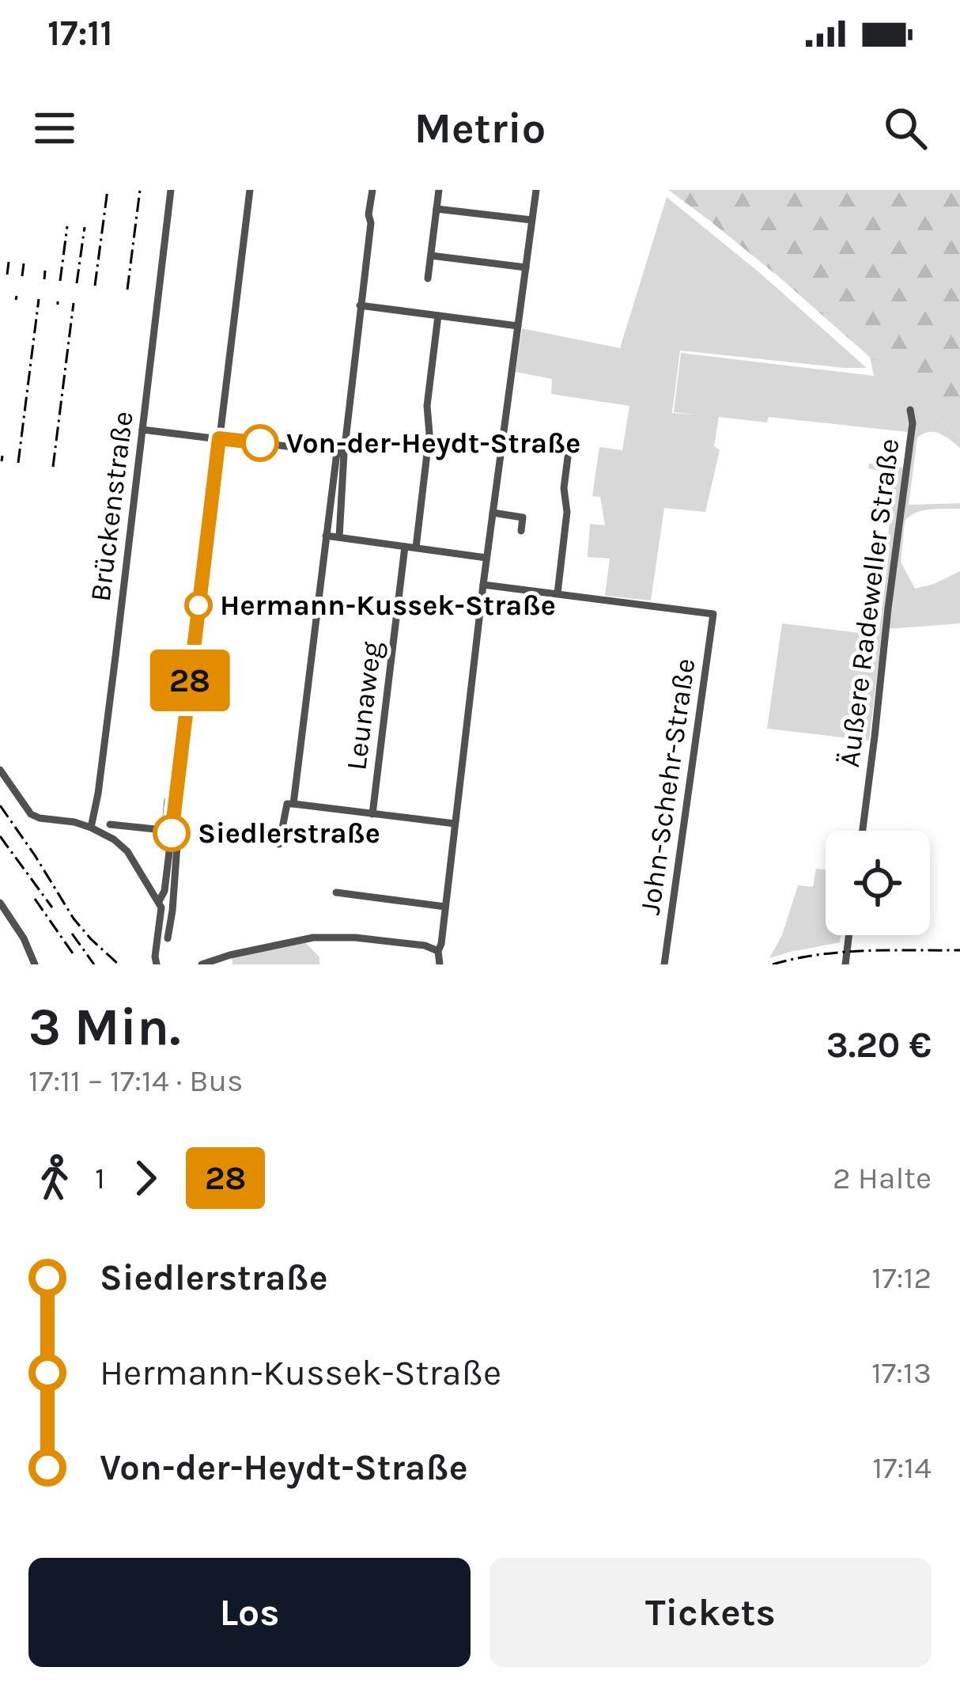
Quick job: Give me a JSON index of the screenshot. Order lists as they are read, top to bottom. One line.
{"streets":{"street":["Brückenstraße","Äußere Radeweller Straße","Leunaweg","John-Schehr-Straße"]},"places":["Von-der-Heydt-Straße","Hermann-Kussek-Straße","Siedlerstraße"],"lines":["bus line 28"],"page":{"status":"17:11","header":"Metrio","on_map":"28","heading":["3 Min.","17:11 – 17:14 · Bus","3.20 €"],"legs":["1","28","2 Halte"],"list":[{"name":"Siedlerstraße","value":"17:12"},{"name":"Hermann-Kussek-Straße","value":"17:13"},{"name":"Von-der-Heydt-Straße","value":"17:14"}],"buttons":["Los","Tickets"]}}
